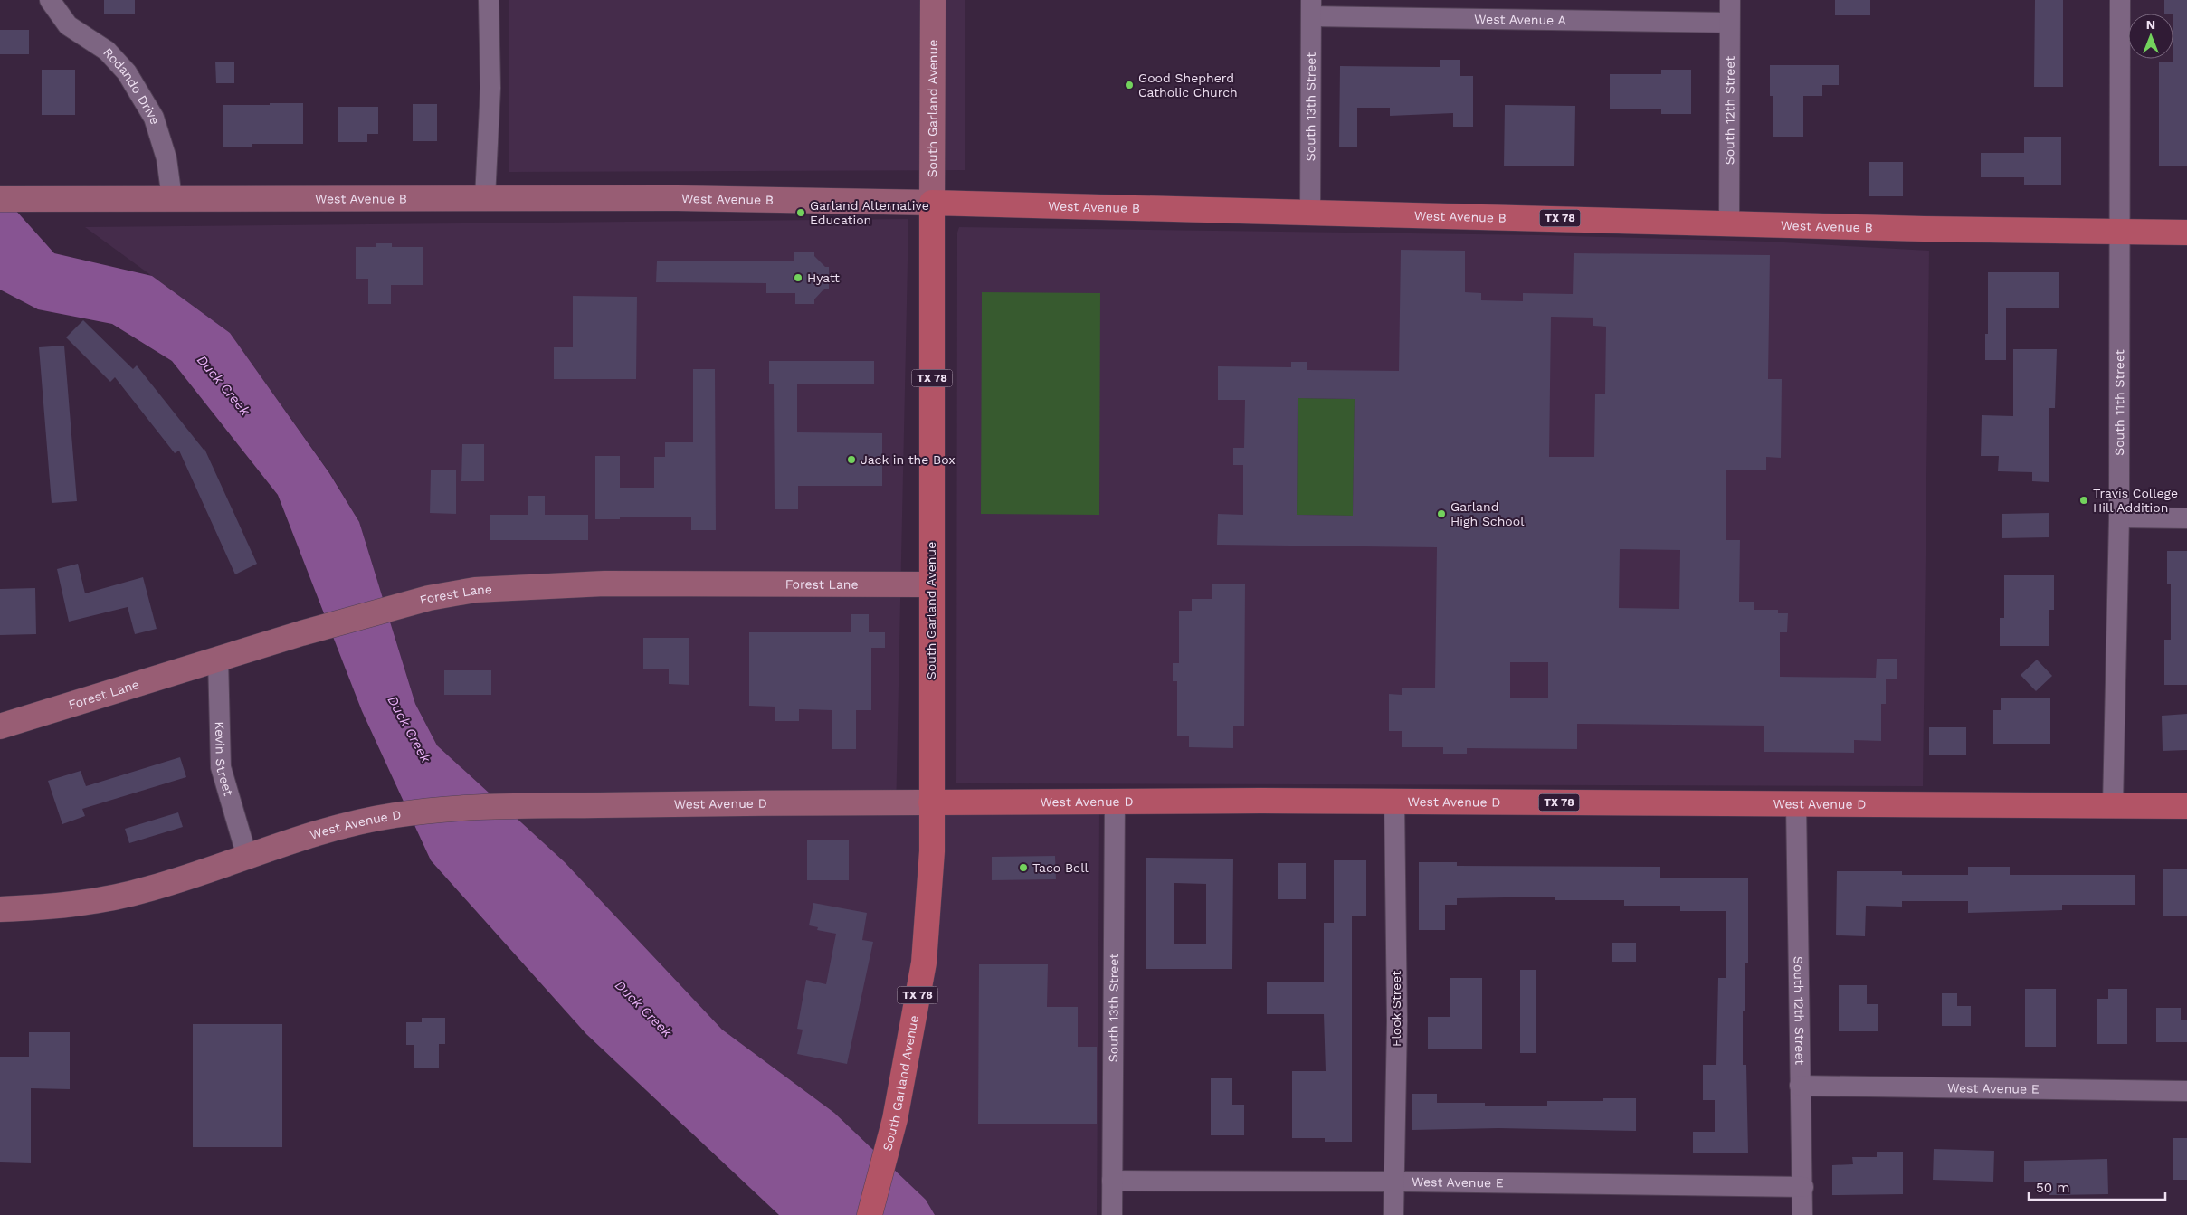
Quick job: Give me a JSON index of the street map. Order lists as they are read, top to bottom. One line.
{"streets":{"main road":["South Garland Avenue","West Avenue B","TX 78","Forest Lane","West Avenue D"],"street":["West Avenue A","Rodando Drive","South 13th Street","South 12th Street","South 11th Street","Kevin Street","Flook Street","West Avenue E"]},"crossings":[["West Avenue A","South 13th Street"],["West Avenue A","South 12th Street"],["Rodando Drive","West Avenue B"],["South 13th Street","West Avenue B"],["South 13th Street","West Avenue D"],["South 13th Street","West Avenue E"],["South Garland Avenue","West Avenue B"],["South Garland Avenue","Forest Lane"],["South Garland Avenue","West Avenue D"],["South 12th Street","West Avenue B"],["South 12th Street","West Avenue D"],["South 12th Street","West Avenue E"],["West Avenue B","South 11th Street"],["South 11th Street","West Avenue D"],["Forest Lane","Kevin Street"],["Kevin Street","West Avenue D"],["West Avenue D","Flook Street"],["Flook Street","West Avenue E"]],"water":["Duck Creek"],"places":["Good Shepherd Catholic Church","Garland Alternative Education","Hyatt","Jack in the Box","Travis College Hill Addition","Garland High School","Taco Bell"],"scale_bar":"50 m","north":"top"}
